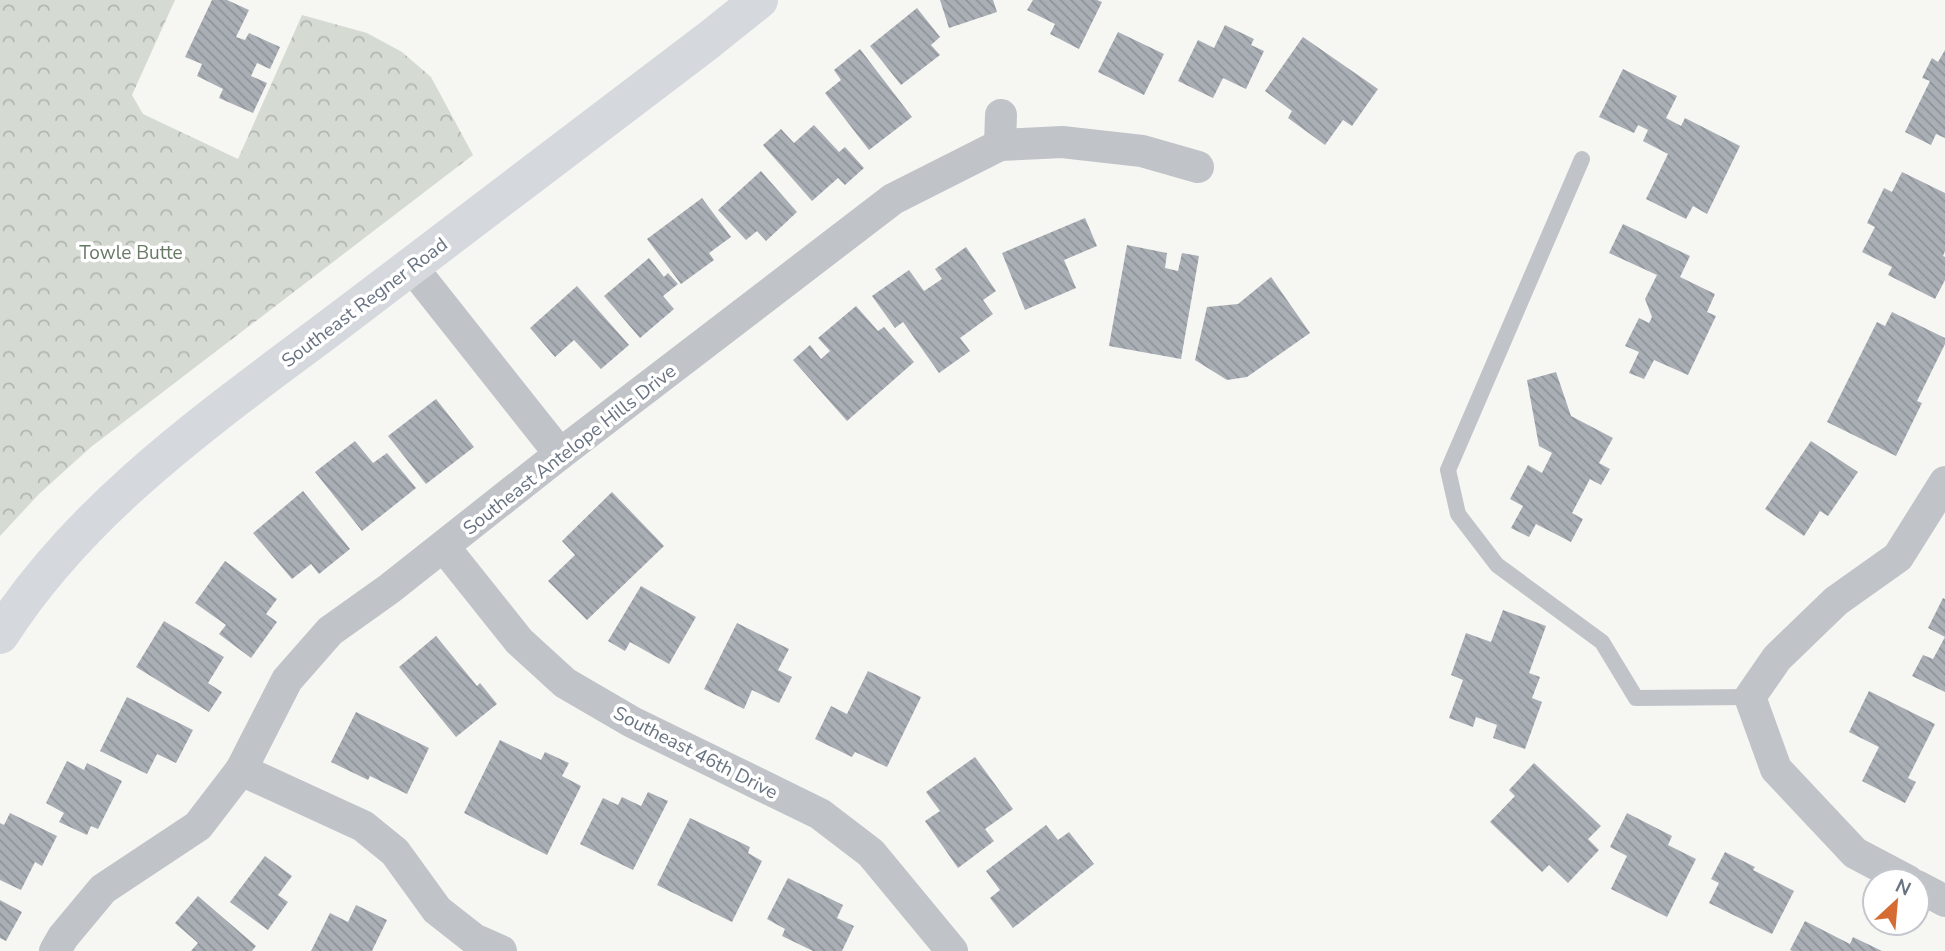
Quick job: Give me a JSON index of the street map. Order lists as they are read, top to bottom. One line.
{"streets":{"main road":["Southeast Regner Road"],"street":["Southeast Antelope Hills Drive","Southeast 46th Drive"]},"crossings":[["Southeast Antelope Hills Drive","Southeast 46th Drive"]],"parks":["Towle Butte"],"north":"top right"}
